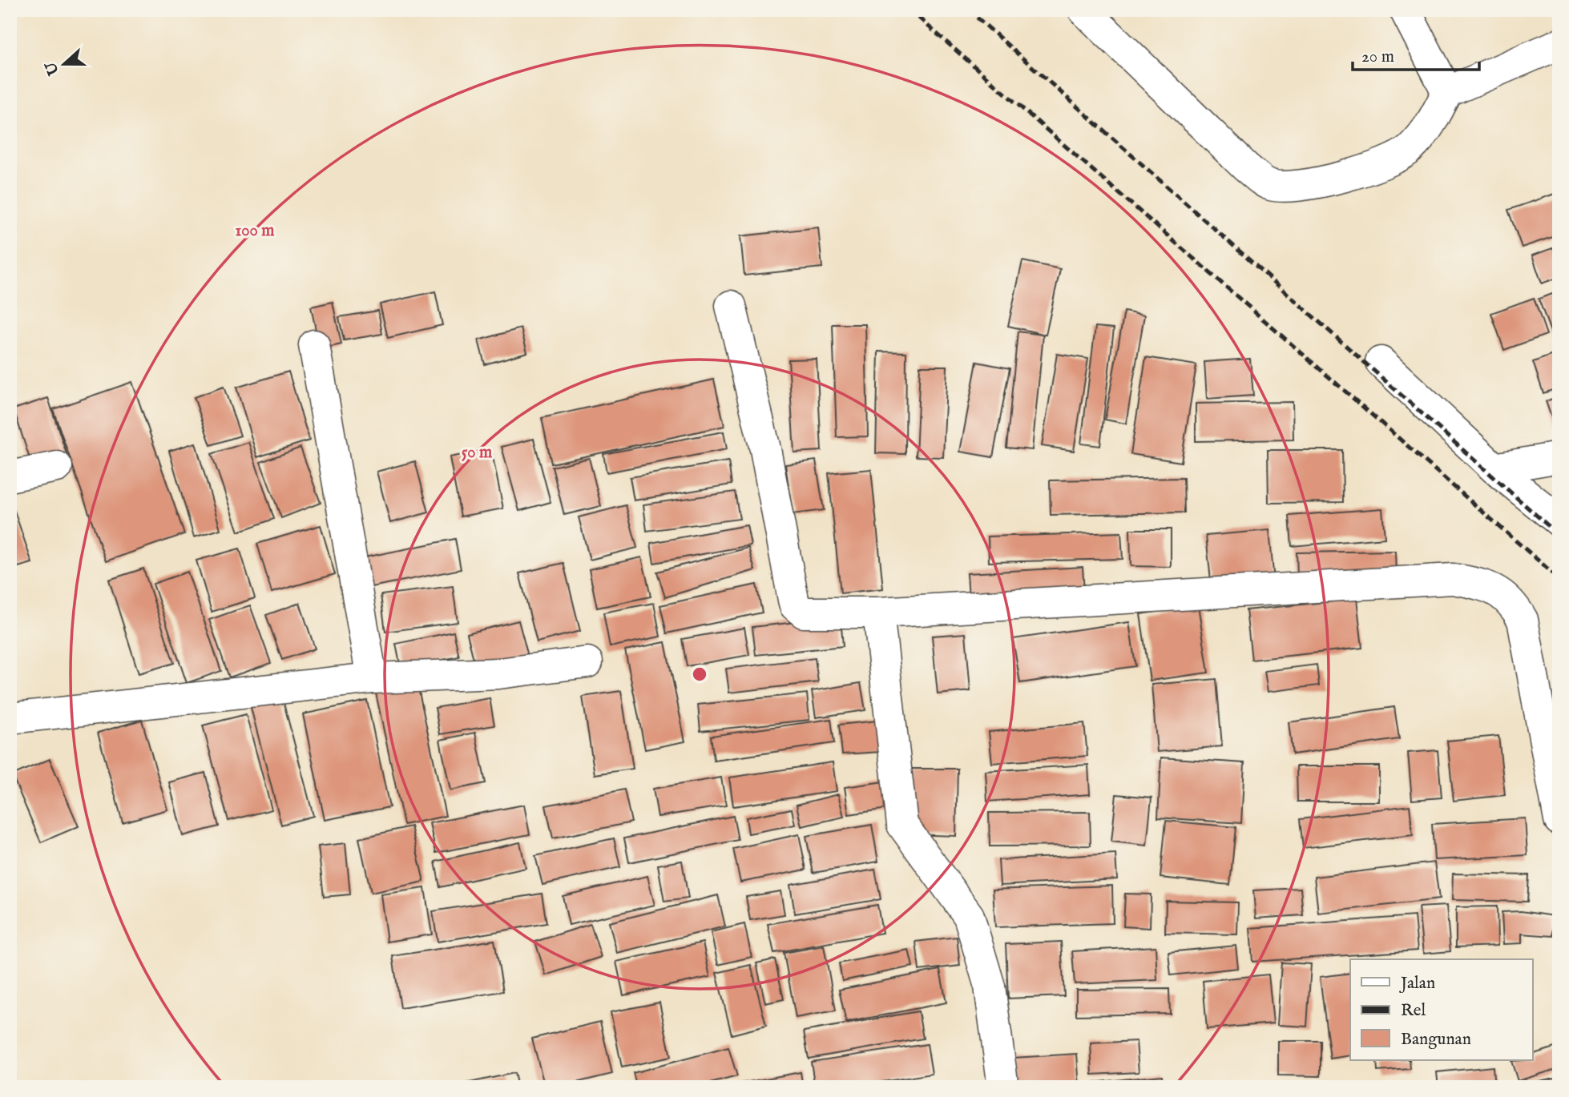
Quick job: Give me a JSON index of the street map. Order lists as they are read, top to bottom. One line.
{"legend":["Jalan","Rel","Bangunan"],"scale_bar":"20 m","north":"left","rings":["100 m","50 m"]}
